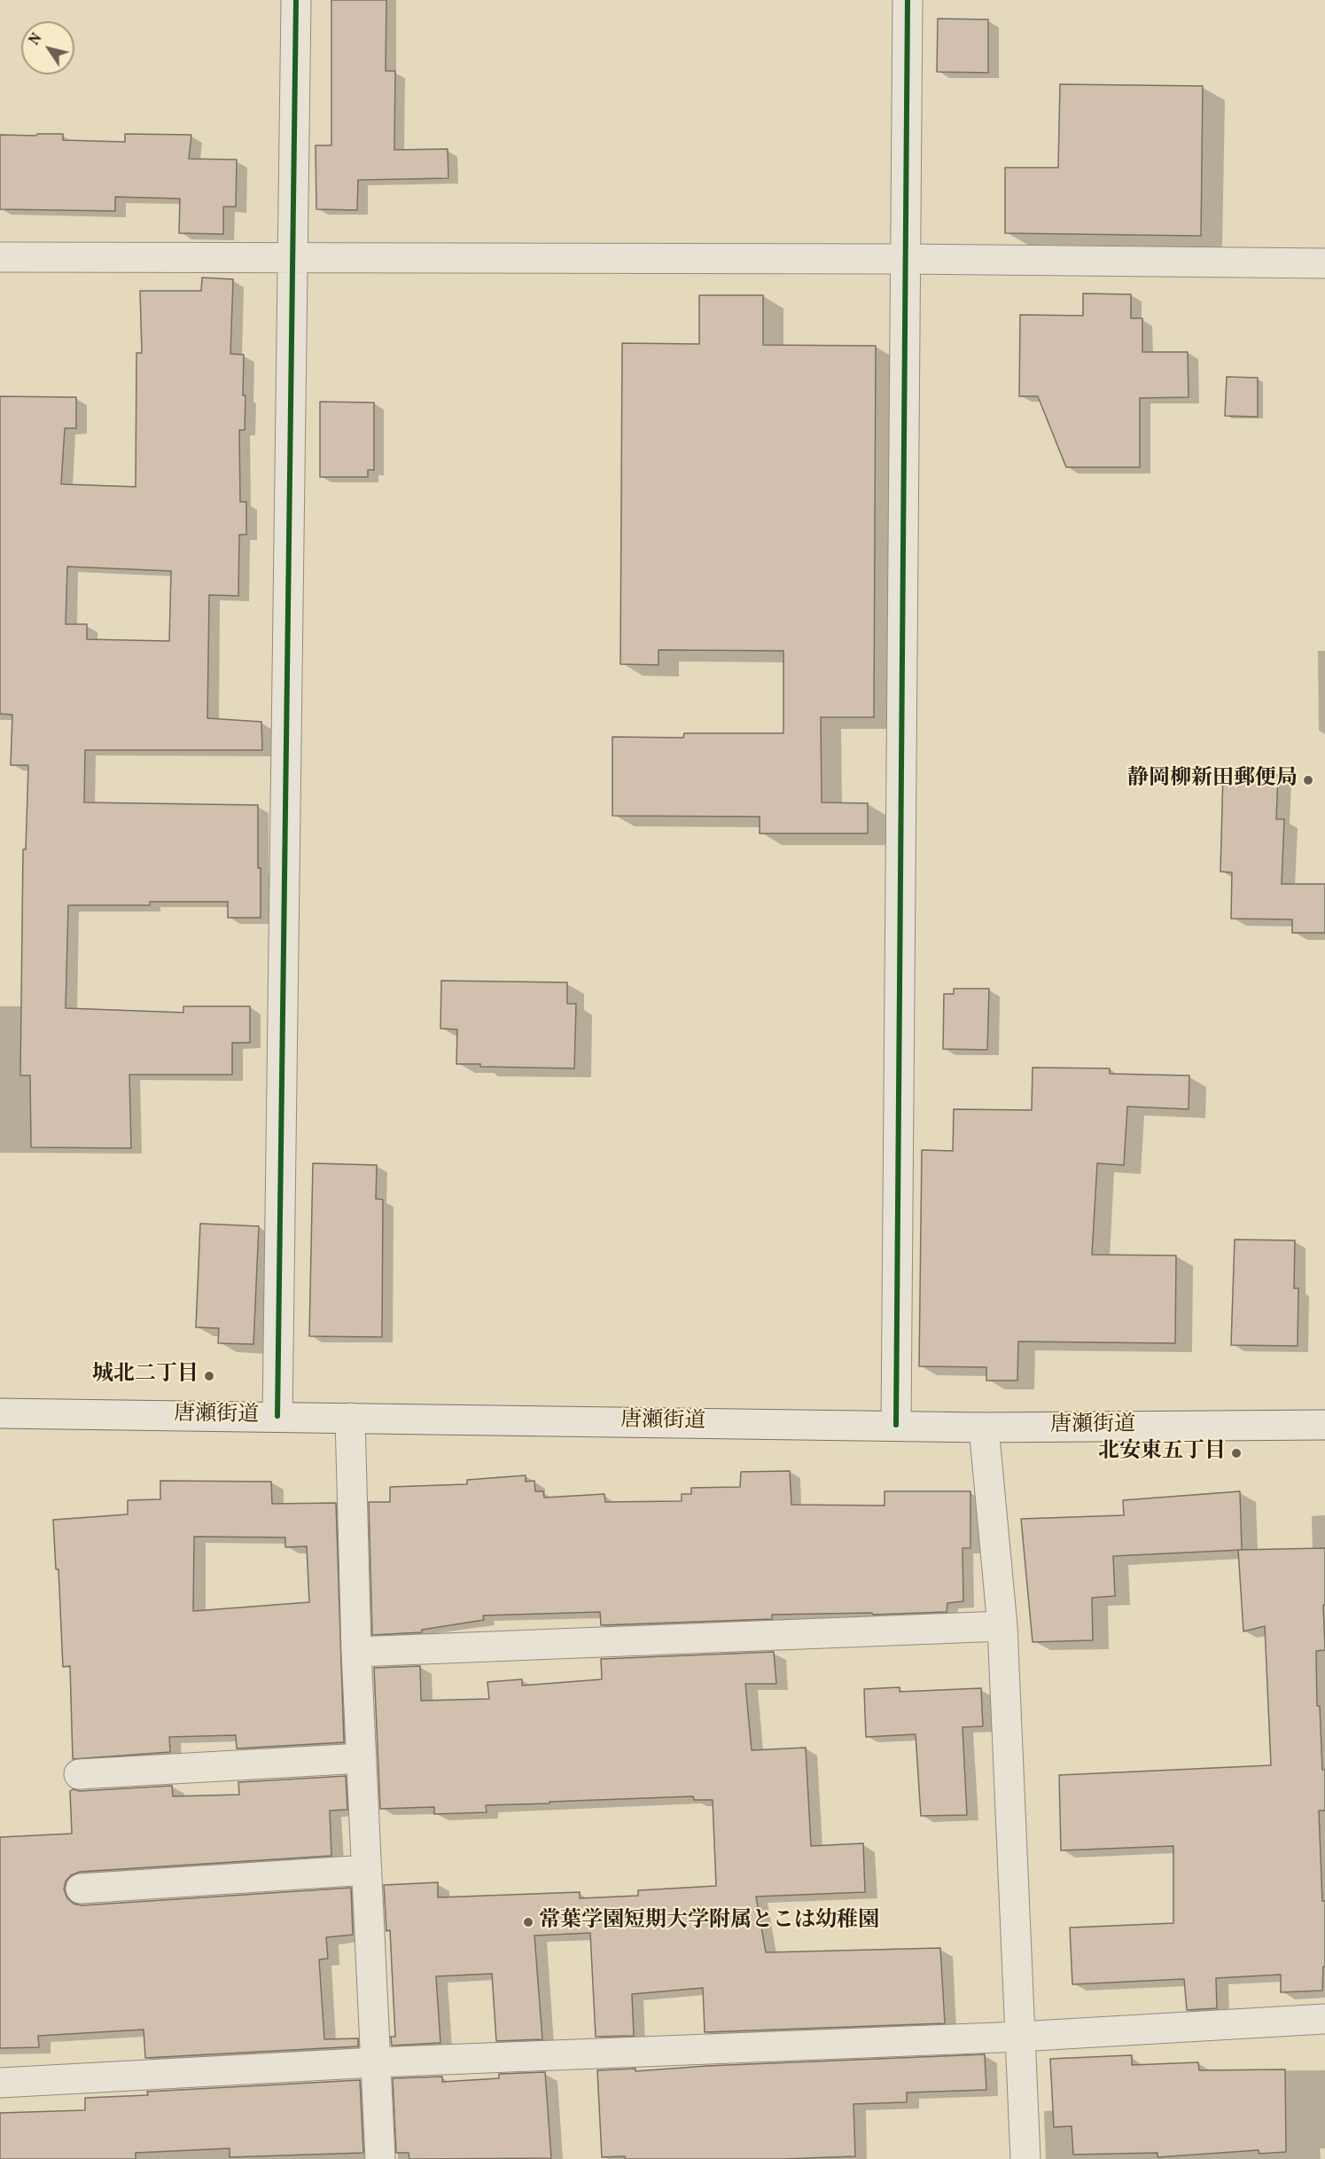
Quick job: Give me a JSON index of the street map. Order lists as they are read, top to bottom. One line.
{"streets":{"street":["唐瀬街道"]},"places":["静岡柳新田郵便局","城北二丁目","北安東五丁目","常葉学園短期大学附属とこは幼稚園"],"north":"top left"}
